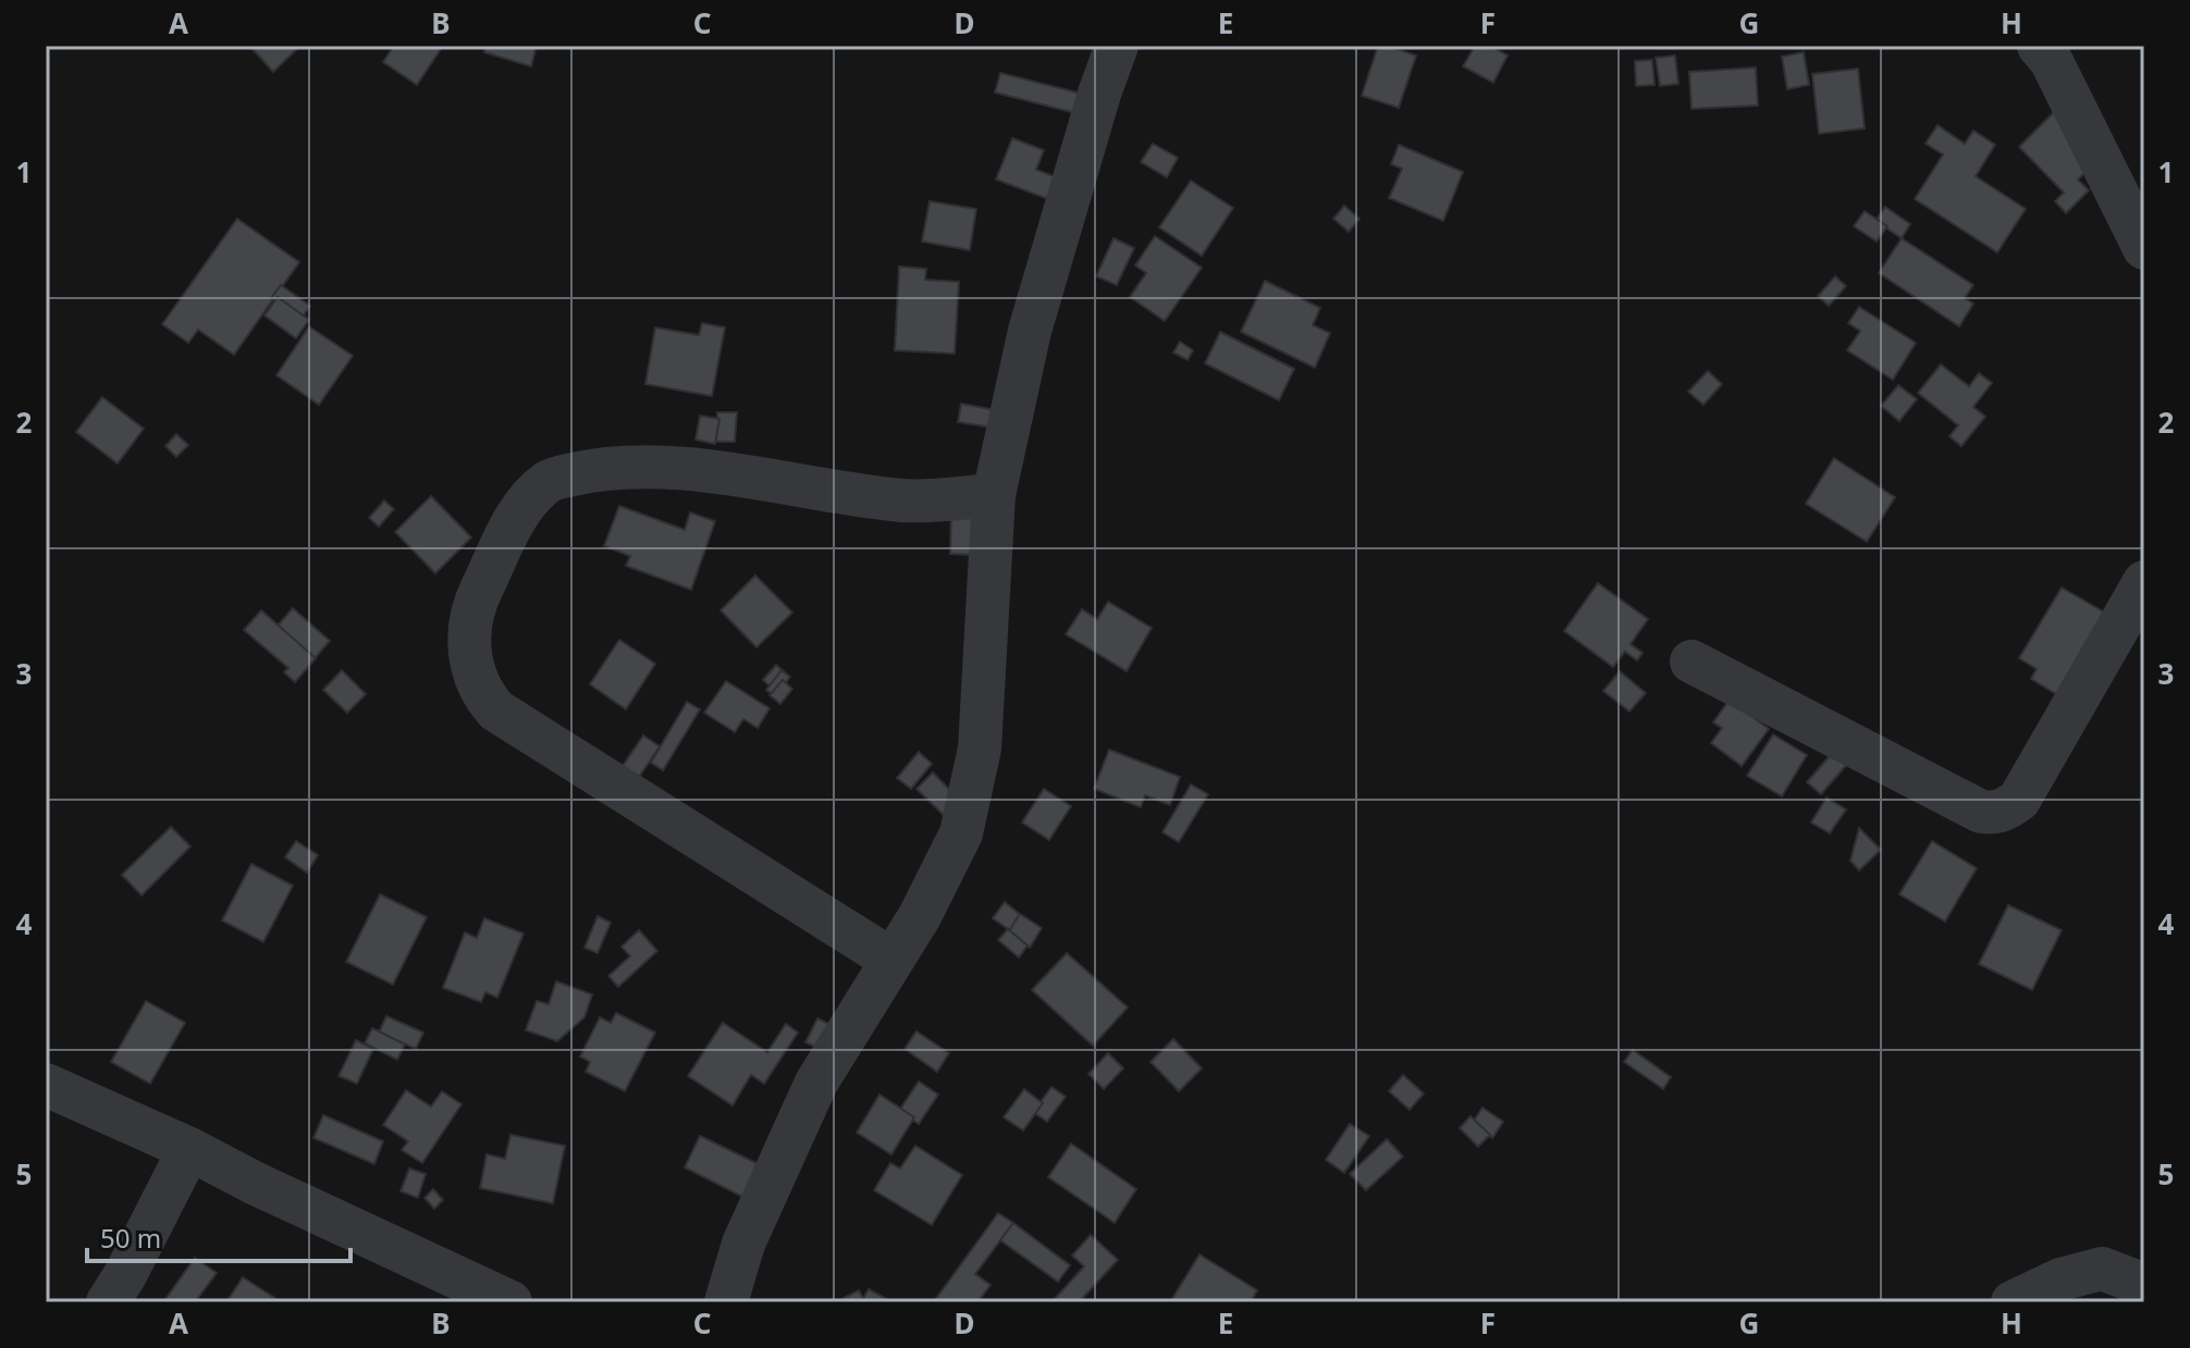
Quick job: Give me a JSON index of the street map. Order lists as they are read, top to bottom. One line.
{"scale_bar":"50 m","grid":{"columns":["A","B","C","D","E","F","G","H"],"rows":["1","2","3","4","5"]}}
